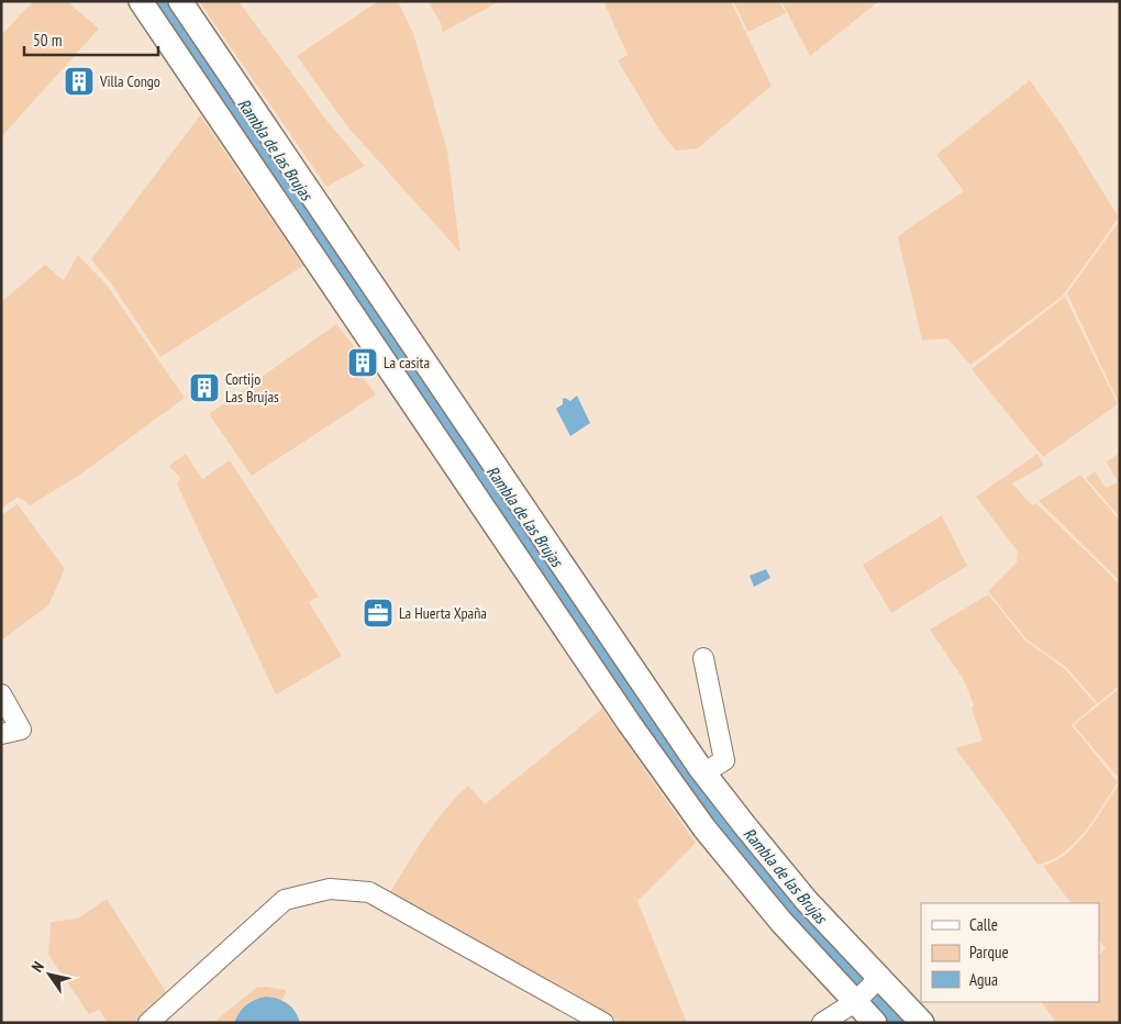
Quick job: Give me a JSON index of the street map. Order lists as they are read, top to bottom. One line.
{"water":["Rambla de las Brujas"],"places":{"building":["Villa Congo","La casita","Cortijo Las Brujas"],"office":["La Huerta Xpaña"]},"legend":["Calle","Parque","Agua"],"scale_bar":"50 m","north":"top left"}
